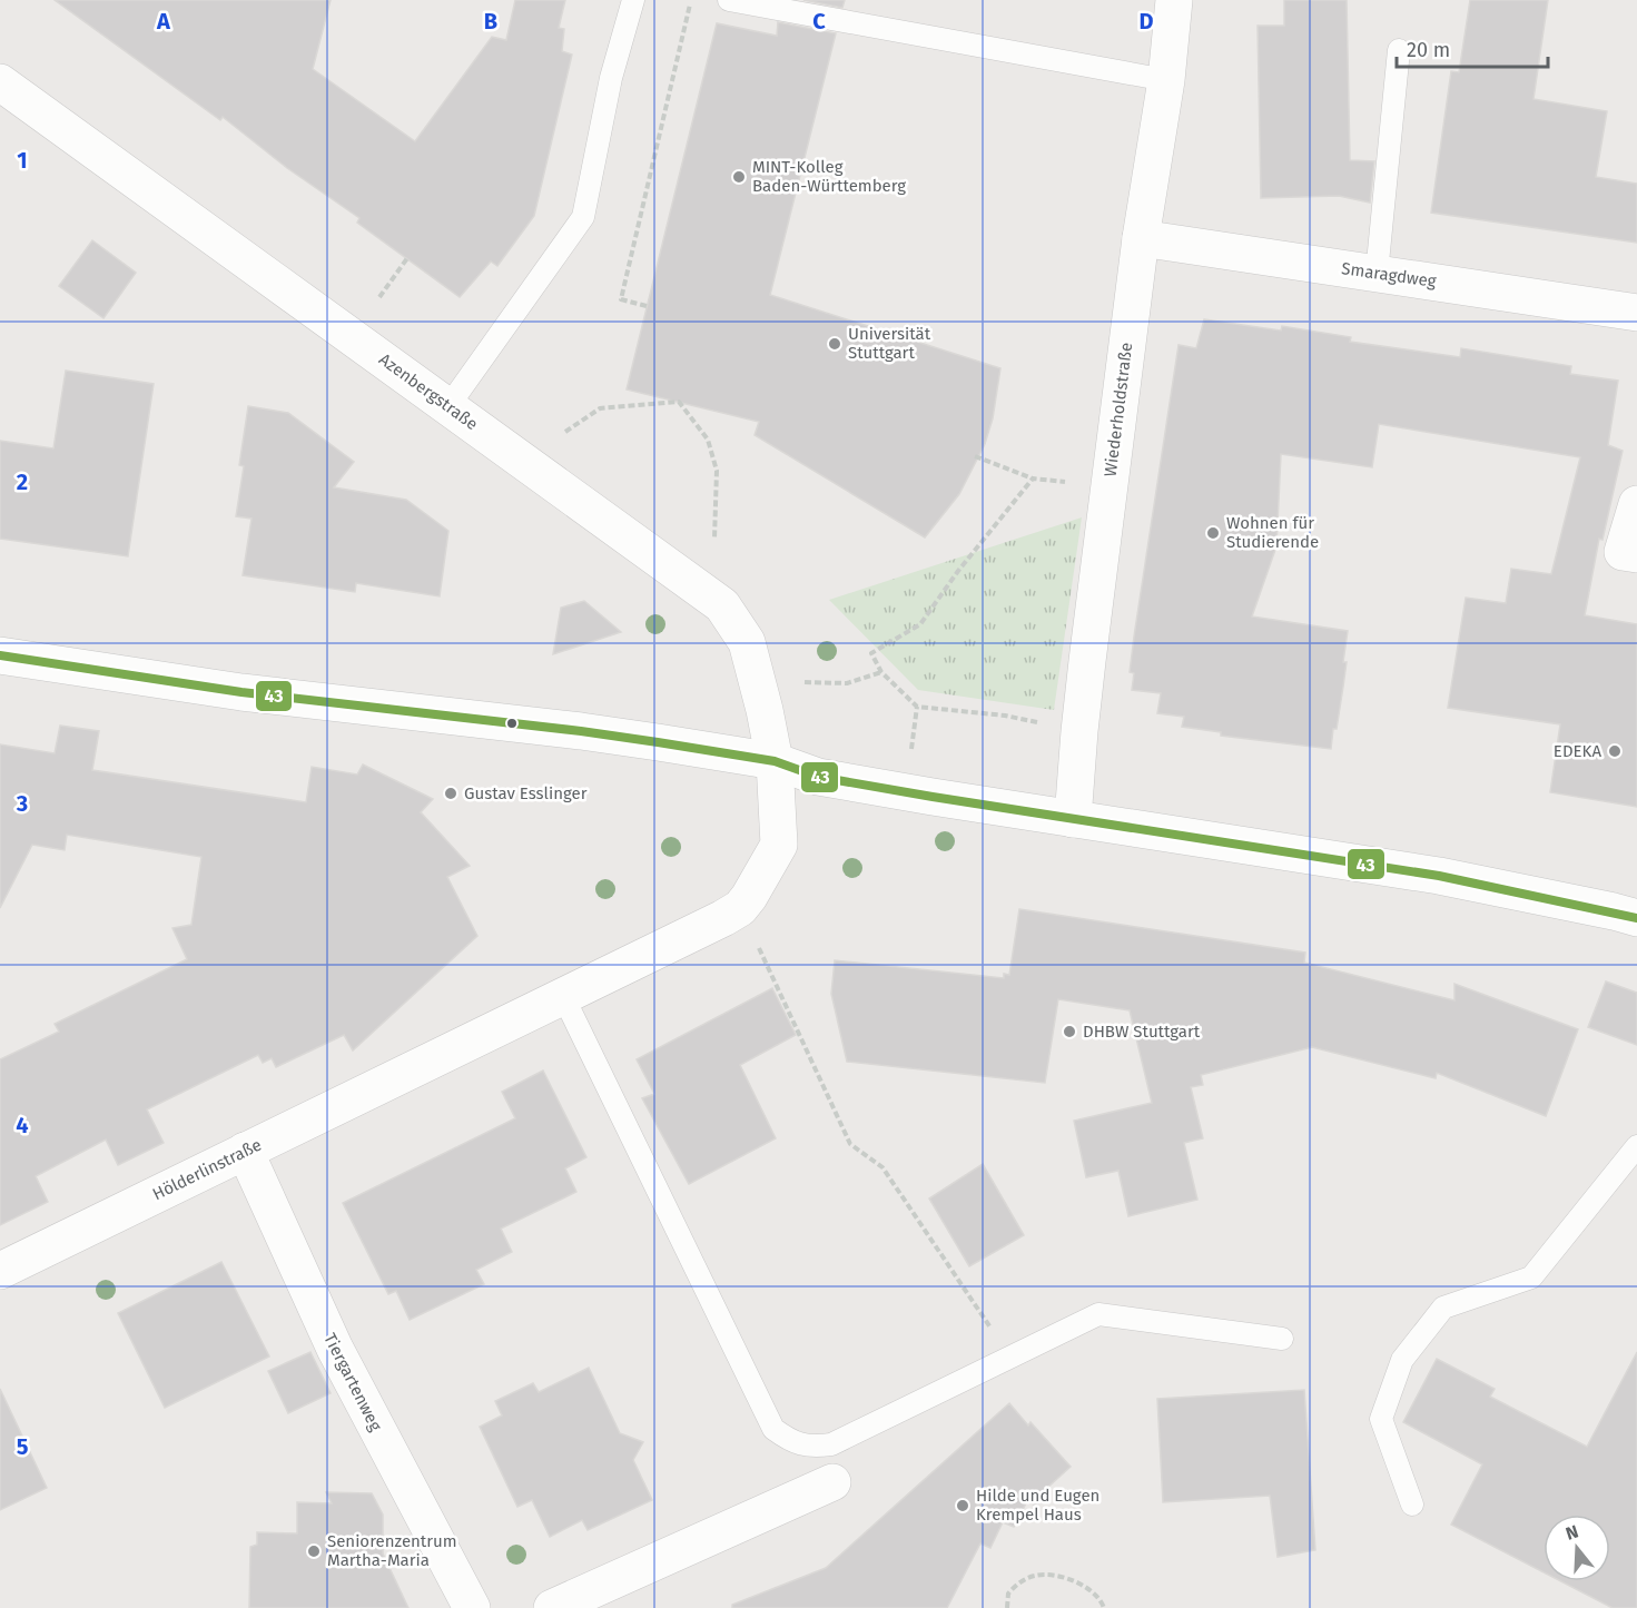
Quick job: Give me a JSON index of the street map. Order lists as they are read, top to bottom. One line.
{"streets":{"street":["Smaragdweg","Azenbergstraße","Wiederholdstraße","Hölderlinstraße","Tiergartenweg"]},"crossings":[["Smaragdweg","Wiederholdstraße"],["Hölderlinstraße","Tiergartenweg"]],"places":["MINT-Kolleg Baden-Württemberg","Universität Stuttgart","Wohnen für Studierende","EDEKA","Gustav Esslinger","DHBW Stuttgart","Hilde und Eugen Krempel Haus","Seniorenzentrum Martha-Maria"],"lines":["transit line 43"],"scale_bar":"20 m","north":"top","grid":{"columns":["A","B","C","D"],"rows":["1","2","3","4","5"]}}
